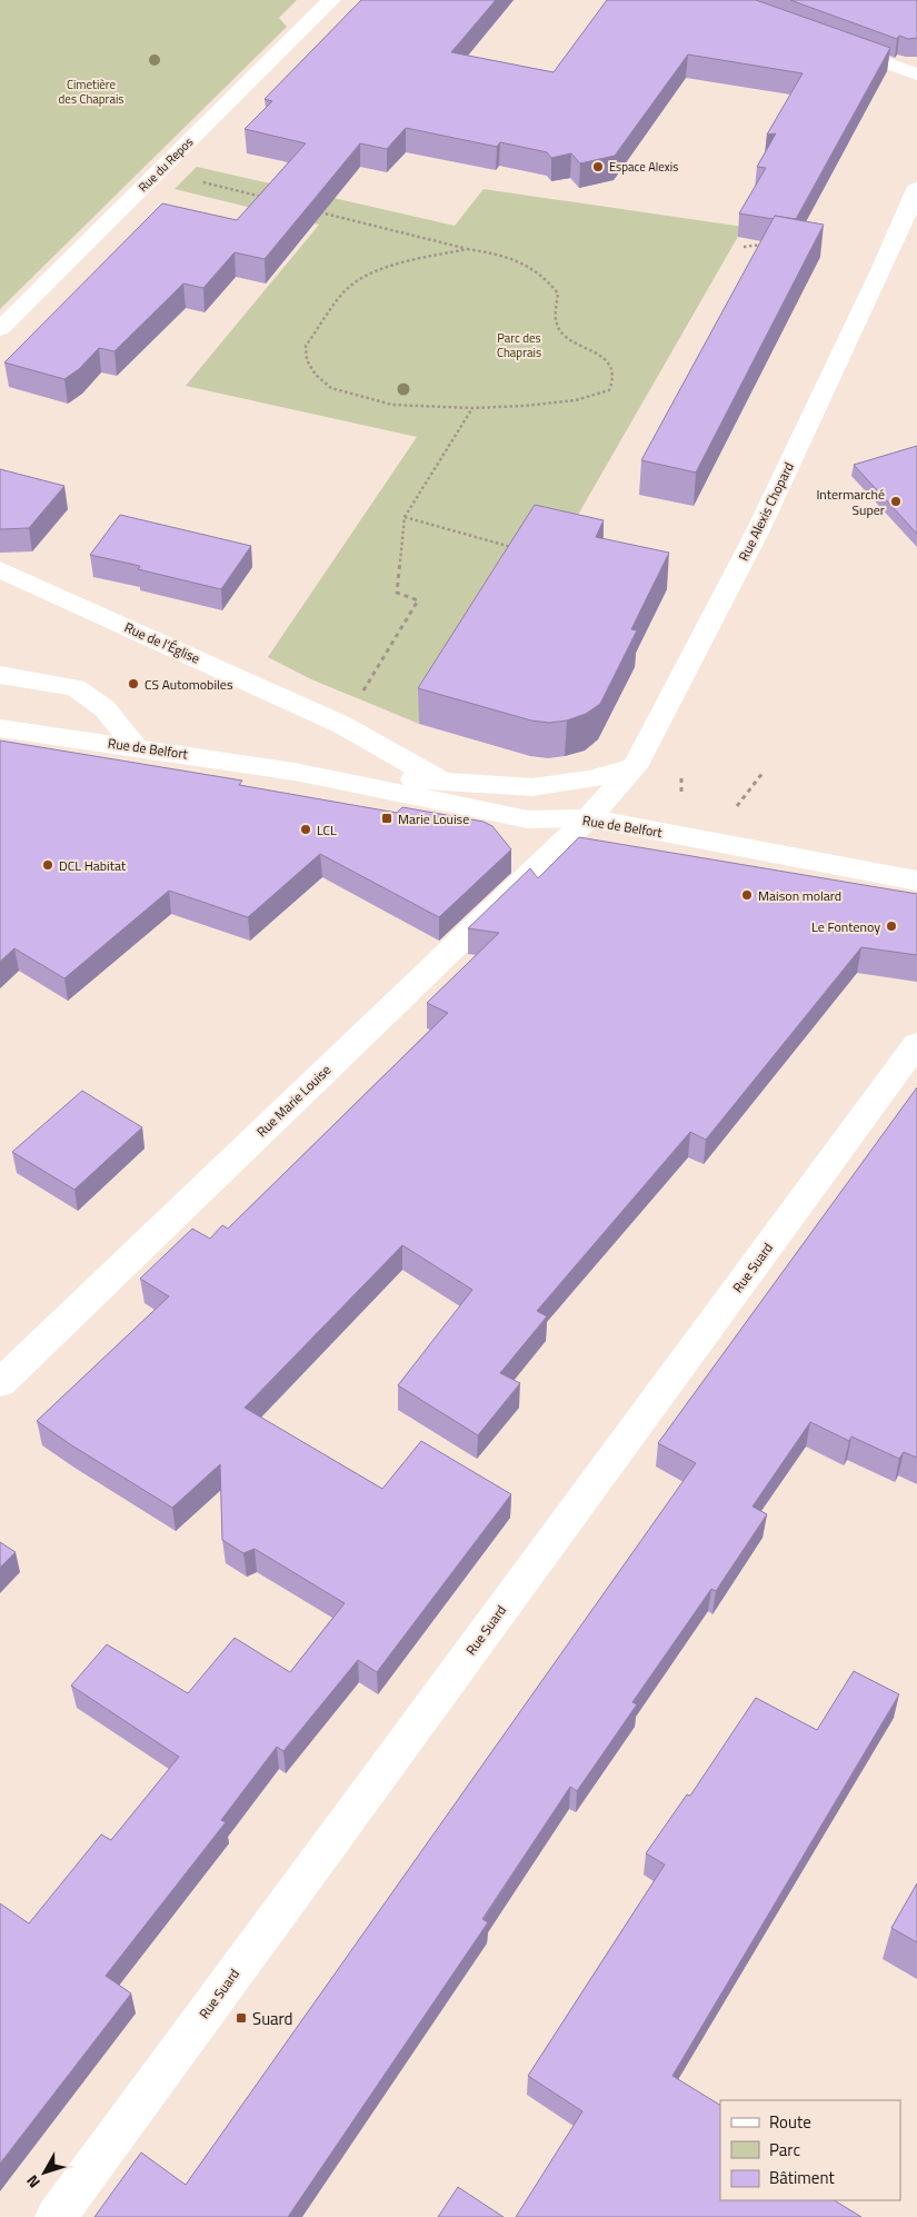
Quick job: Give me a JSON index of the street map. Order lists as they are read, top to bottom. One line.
{"streets":{"street":["Rue du Repos","Rue Alexis Chopard","Rue de l’Église","Rue de Belfort","Rue Marie Louise","Rue Suard"]},"crossings":[["Rue Alexis Chopard","Rue de Belfort"],["Rue Alexis Chopard","Rue Marie Louise"],["Rue de l’Église","Rue de Belfort"],["Rue de Belfort","Rue Marie Louise"]],"parks":["Cimetière des Chaprais","Parc des Chaprais"],"places":{"other":["Espace Alexis","Intermarché Super","CS Automobiles","LCL","DCL Habitat","Maison molard","Le Fontenoy"],"transit":["Marie Louise","Suard"]},"legend":["Route","Parc","Bâtiment"],"north":"bottom left"}
